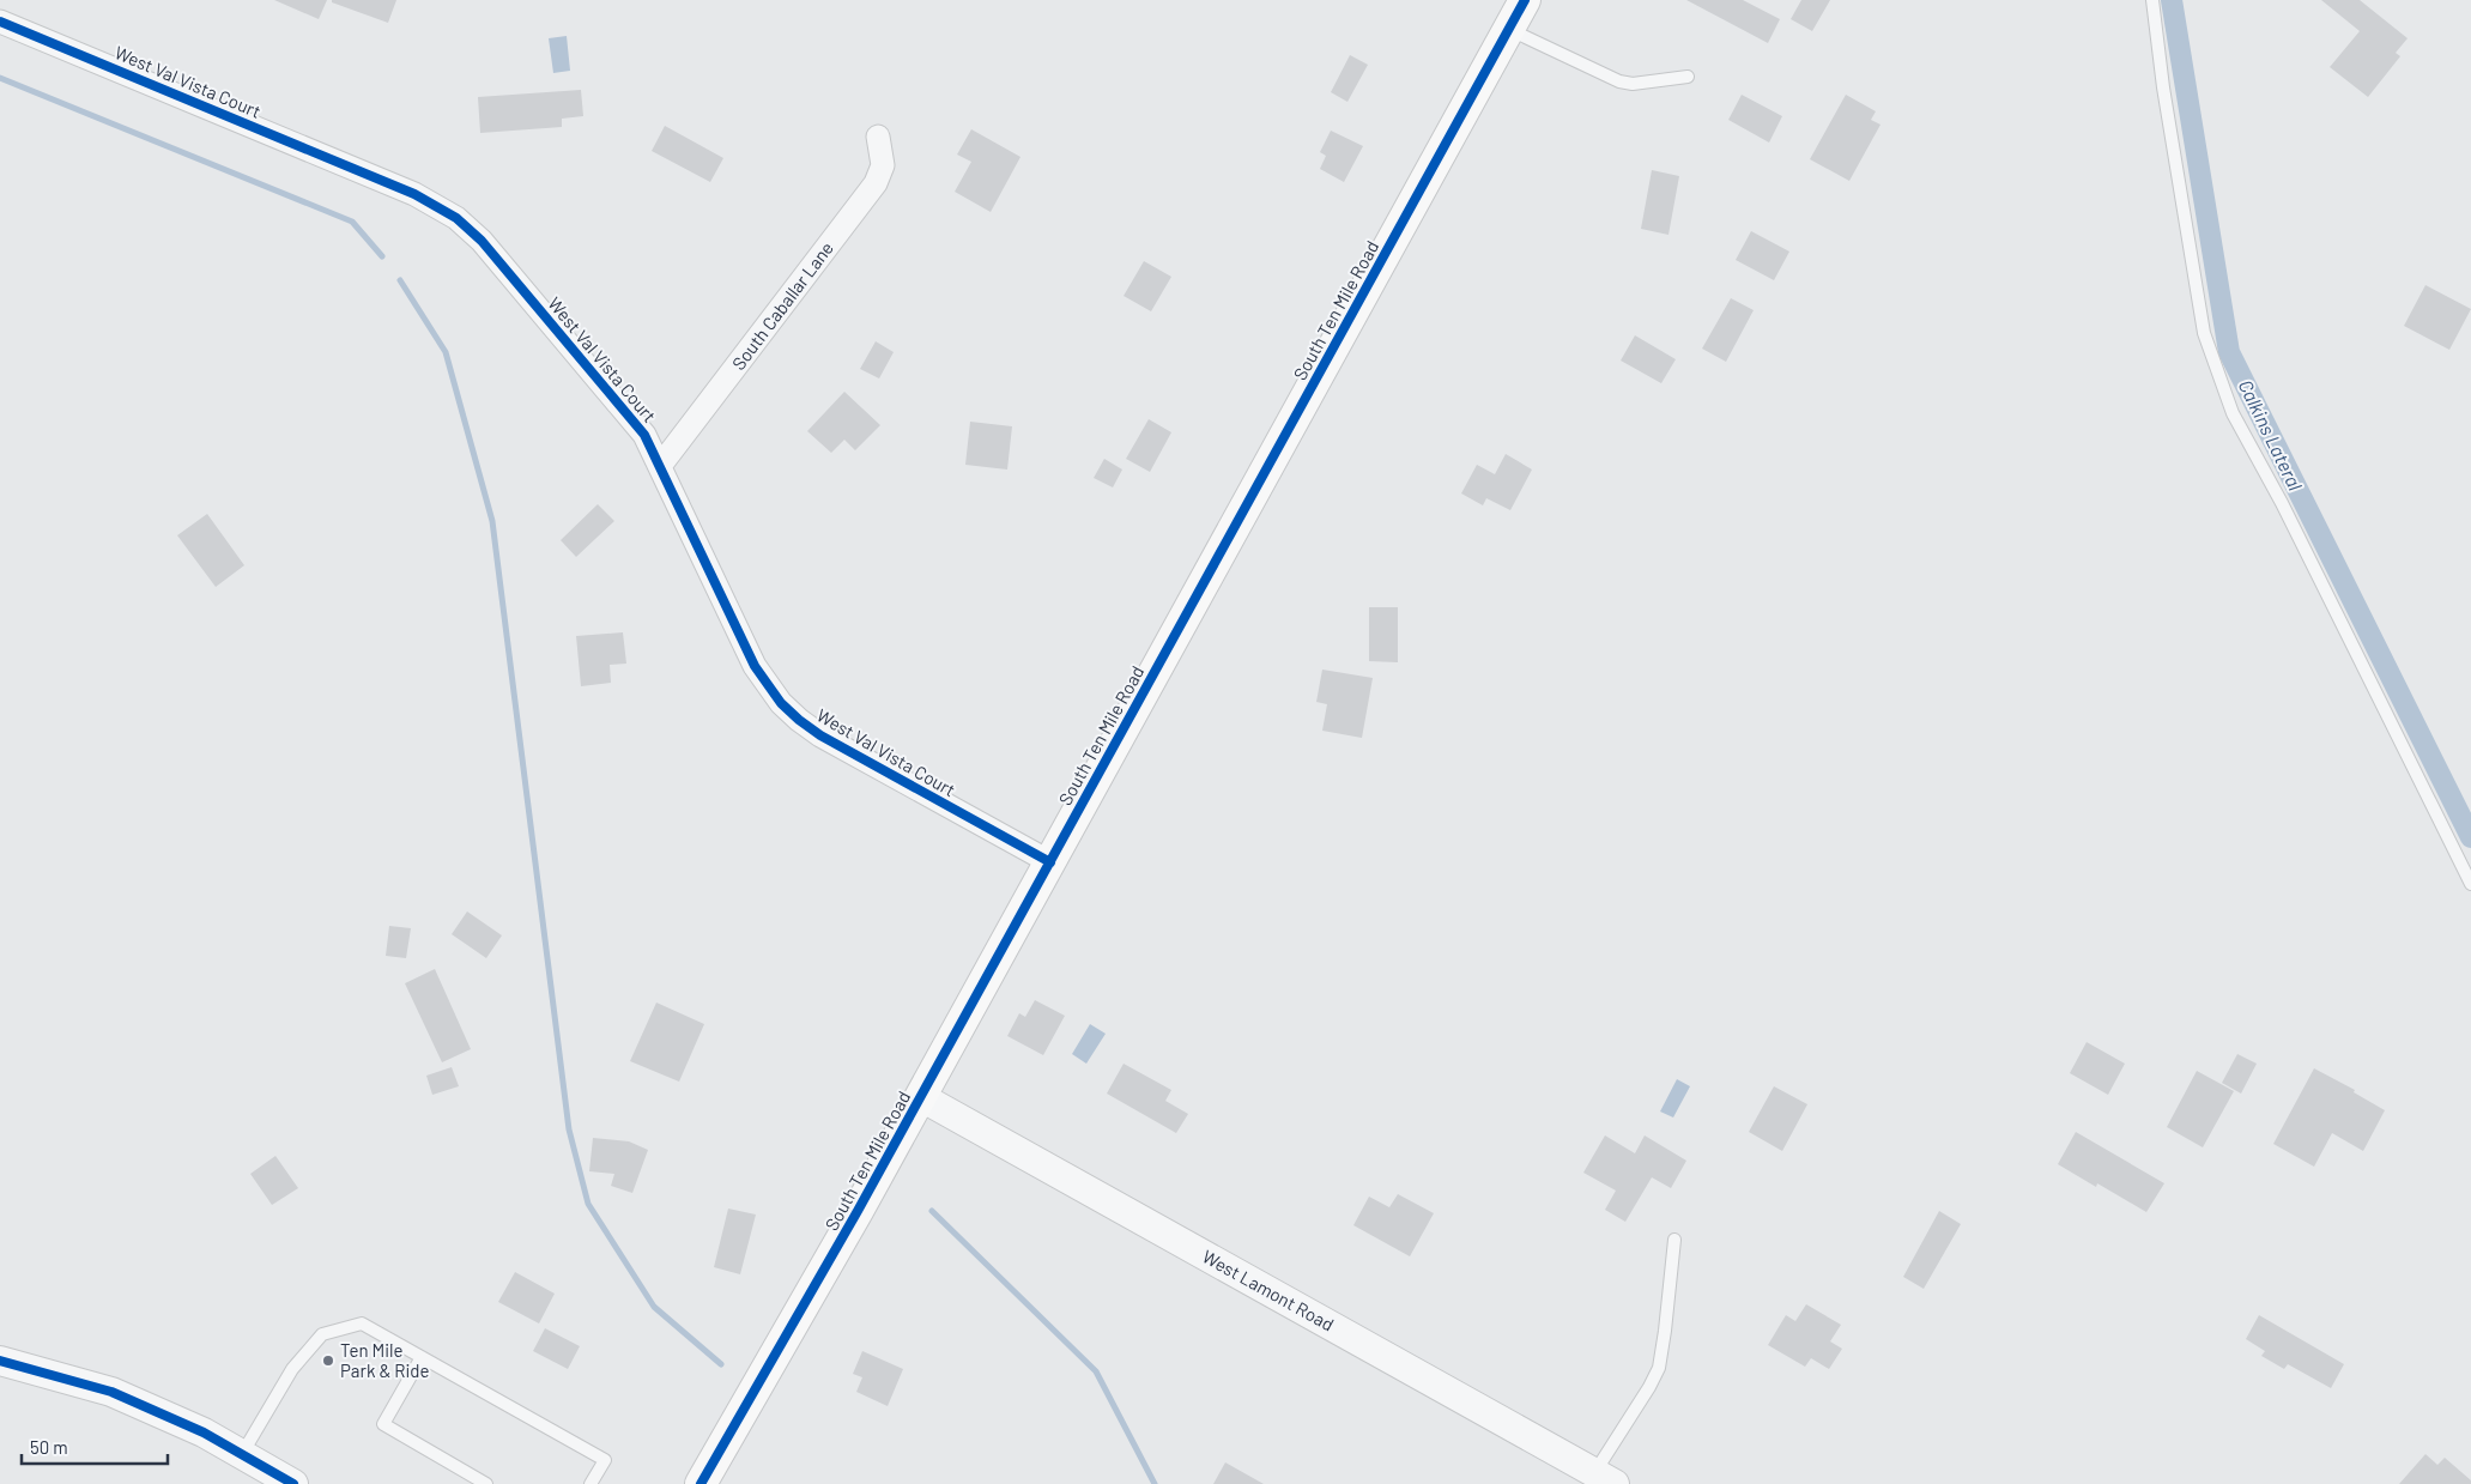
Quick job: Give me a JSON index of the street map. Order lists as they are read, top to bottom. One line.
{"streets":{"main road":["South Ten Mile Road"],"street":["West Val Vista Court","South Caballar Lane","West Lamont Road"]},"crossings":[["West Val Vista Court","South Caballar Lane"],["West Val Vista Court","South Ten Mile Road"],["South Ten Mile Road","West Lamont Road"]],"water":["Calkins Lateral"],"places":["Ten Mile Park & Ride"],"scale_bar":"50 m"}
